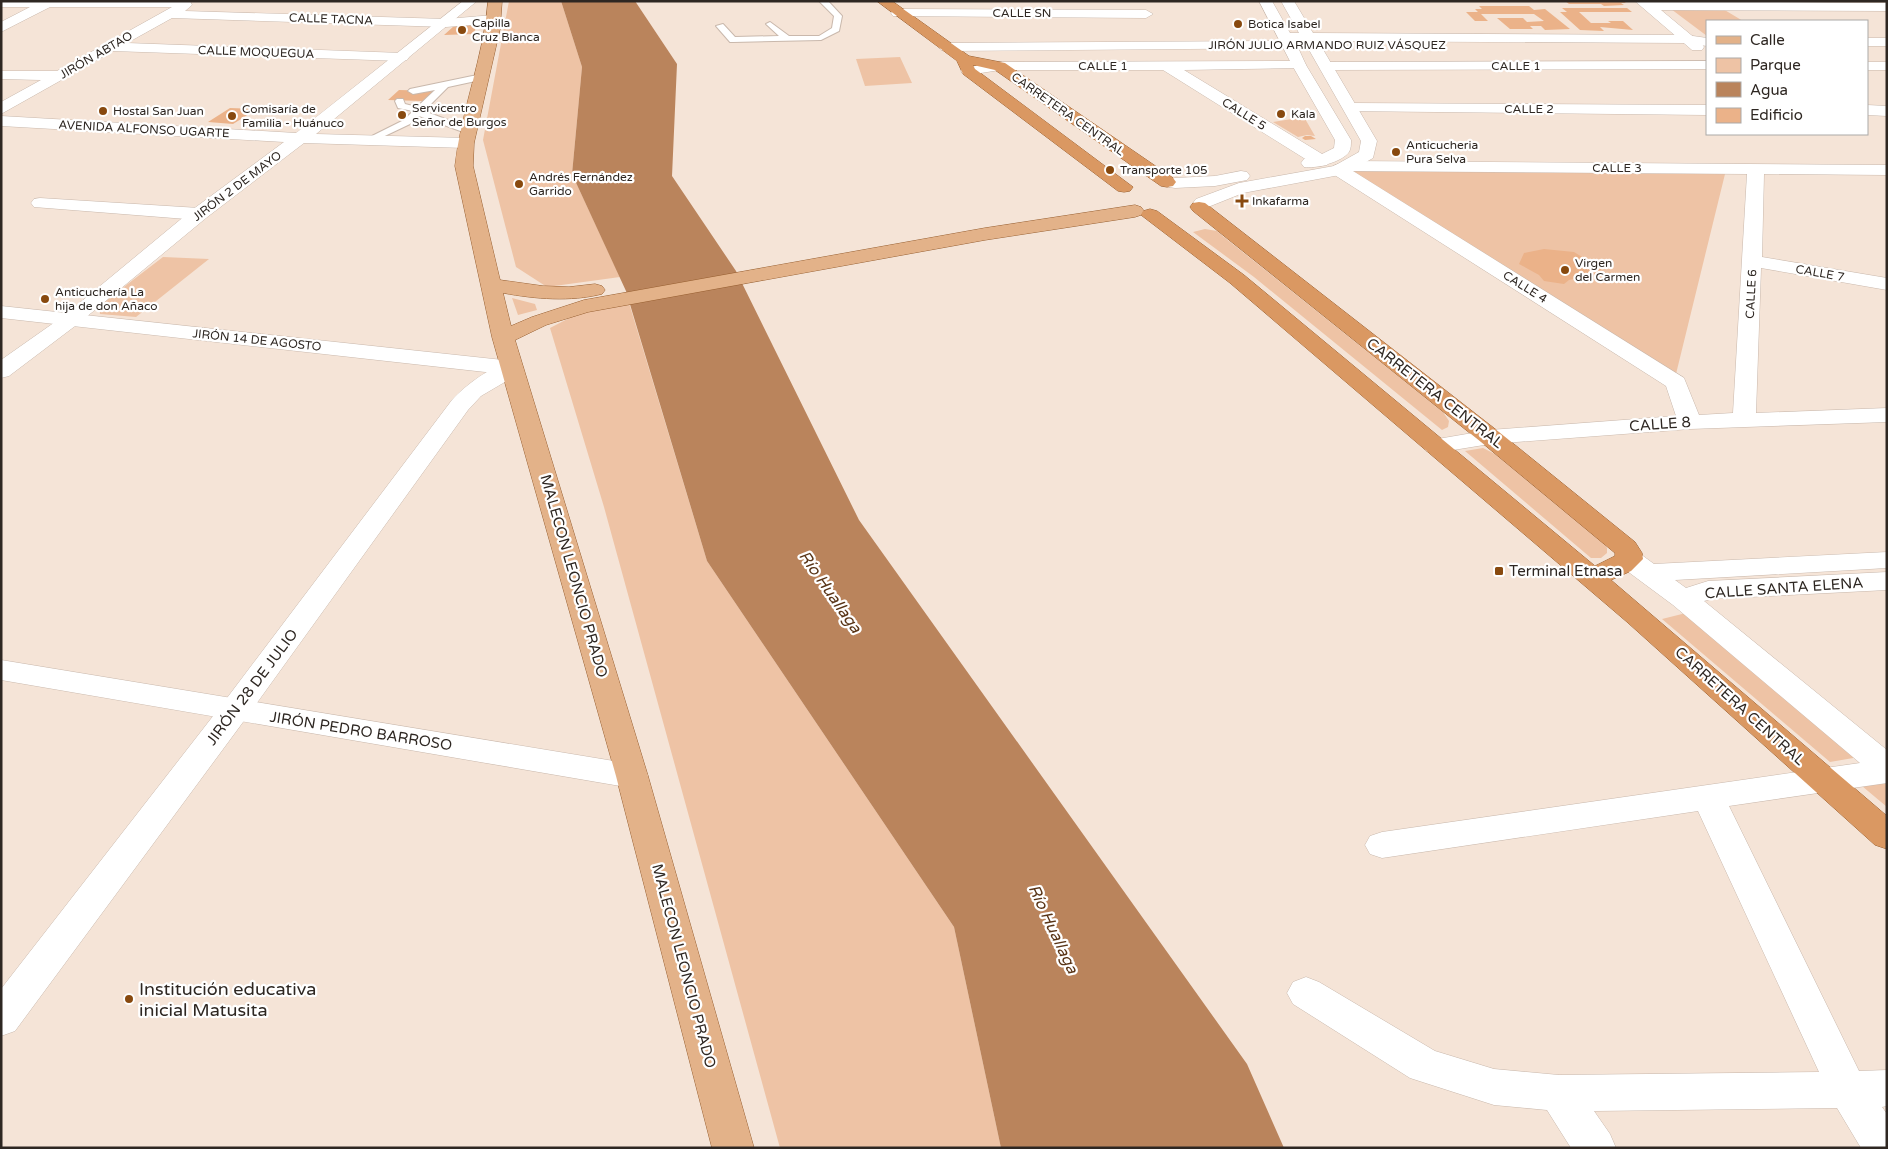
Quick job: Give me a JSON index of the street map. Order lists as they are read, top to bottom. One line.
{"streets":{"highway":["CARRETERA CENTRAL"],"main road":["MALECON LEONCIO PRADO"],"street":["CALLE SN","CALLE TACNA","JIRÓN JULIO ARMANDO RUIZ VÁSQUEZ","CALLE MOQUEGUA","JIRÓN ABTAO","CALLE 1","CALLE 2","CALLE 5","AVENIDA ALFONSO UGARTE","CALLE 3","JIRÓN 2 DE MAYO","CALLE 7","CALLE 4","CALLE 6","JIRÓN 14 DE AGOSTO","CALLE 8","CALLE SANTA ELENA","JIRÓN 28 DE JULIO","JIRÓN PEDRO BARROSO"]},"crossings":[["CALLE SN","JIRÓN JULIO ARMANDO RUIZ VÁSQUEZ"],["CALLE TACNA","JIRÓN ABTAO"],["CALLE TACNA","JIRÓN 2 DE MAYO"],["CALLE TACNA","MALECON LEONCIO PRADO"],["JIRÓN JULIO ARMANDO RUIZ VÁSQUEZ","CARRETERA CENTRAL"],["CALLE MOQUEGUA","JIRÓN ABTAO"],["CALLE MOQUEGUA","JIRÓN 2 DE MAYO"],["CALLE 1","CARRETERA CENTRAL"],["CALLE 1","CALLE 5"],["CARRETERA CENTRAL","CALLE 8"],["AVENIDA ALFONSO UGARTE","JIRÓN 2 DE MAYO"],["AVENIDA ALFONSO UGARTE","MALECON LEONCIO PRADO"],["CALLE 3","CALLE 4"],["CALLE 3","CALLE 6"],["JIRÓN 2 DE MAYO","JIRÓN 14 DE AGOSTO"],["CALLE 7","CALLE 6"],["CALLE 4","CALLE 8"],["CALLE 6","CALLE 8"],["JIRÓN 14 DE AGOSTO","MALECON LEONCIO PRADO"],["JIRÓN 14 DE AGOSTO","JIRÓN 28 DE JULIO"],["MALECON LEONCIO PRADO","JIRÓN 28 DE JULIO"],["MALECON LEONCIO PRADO","JIRÓN PEDRO BARROSO"],["JIRÓN 28 DE JULIO","JIRÓN PEDRO BARROSO"]],"water":["Río Huallaga"],"places":{"other":["Botica Isabel","Capilla Cruz Blanca","Hostal San Juan","Kala","Servicentro Señor de Burgos","Comisaría de Familia - Huánuco","Anticucheria Pura Selva","Transporte 105","Andrés Fernández Garrido","Virgen del Carmen","Anticuchería La hija de don Añaco","Institución educativa inicial Matusita"],"health":["Inkafarma"],"transit":["Terminal Etnasa"]},"legend":["Calle","Parque","Agua","Edificio"]}
